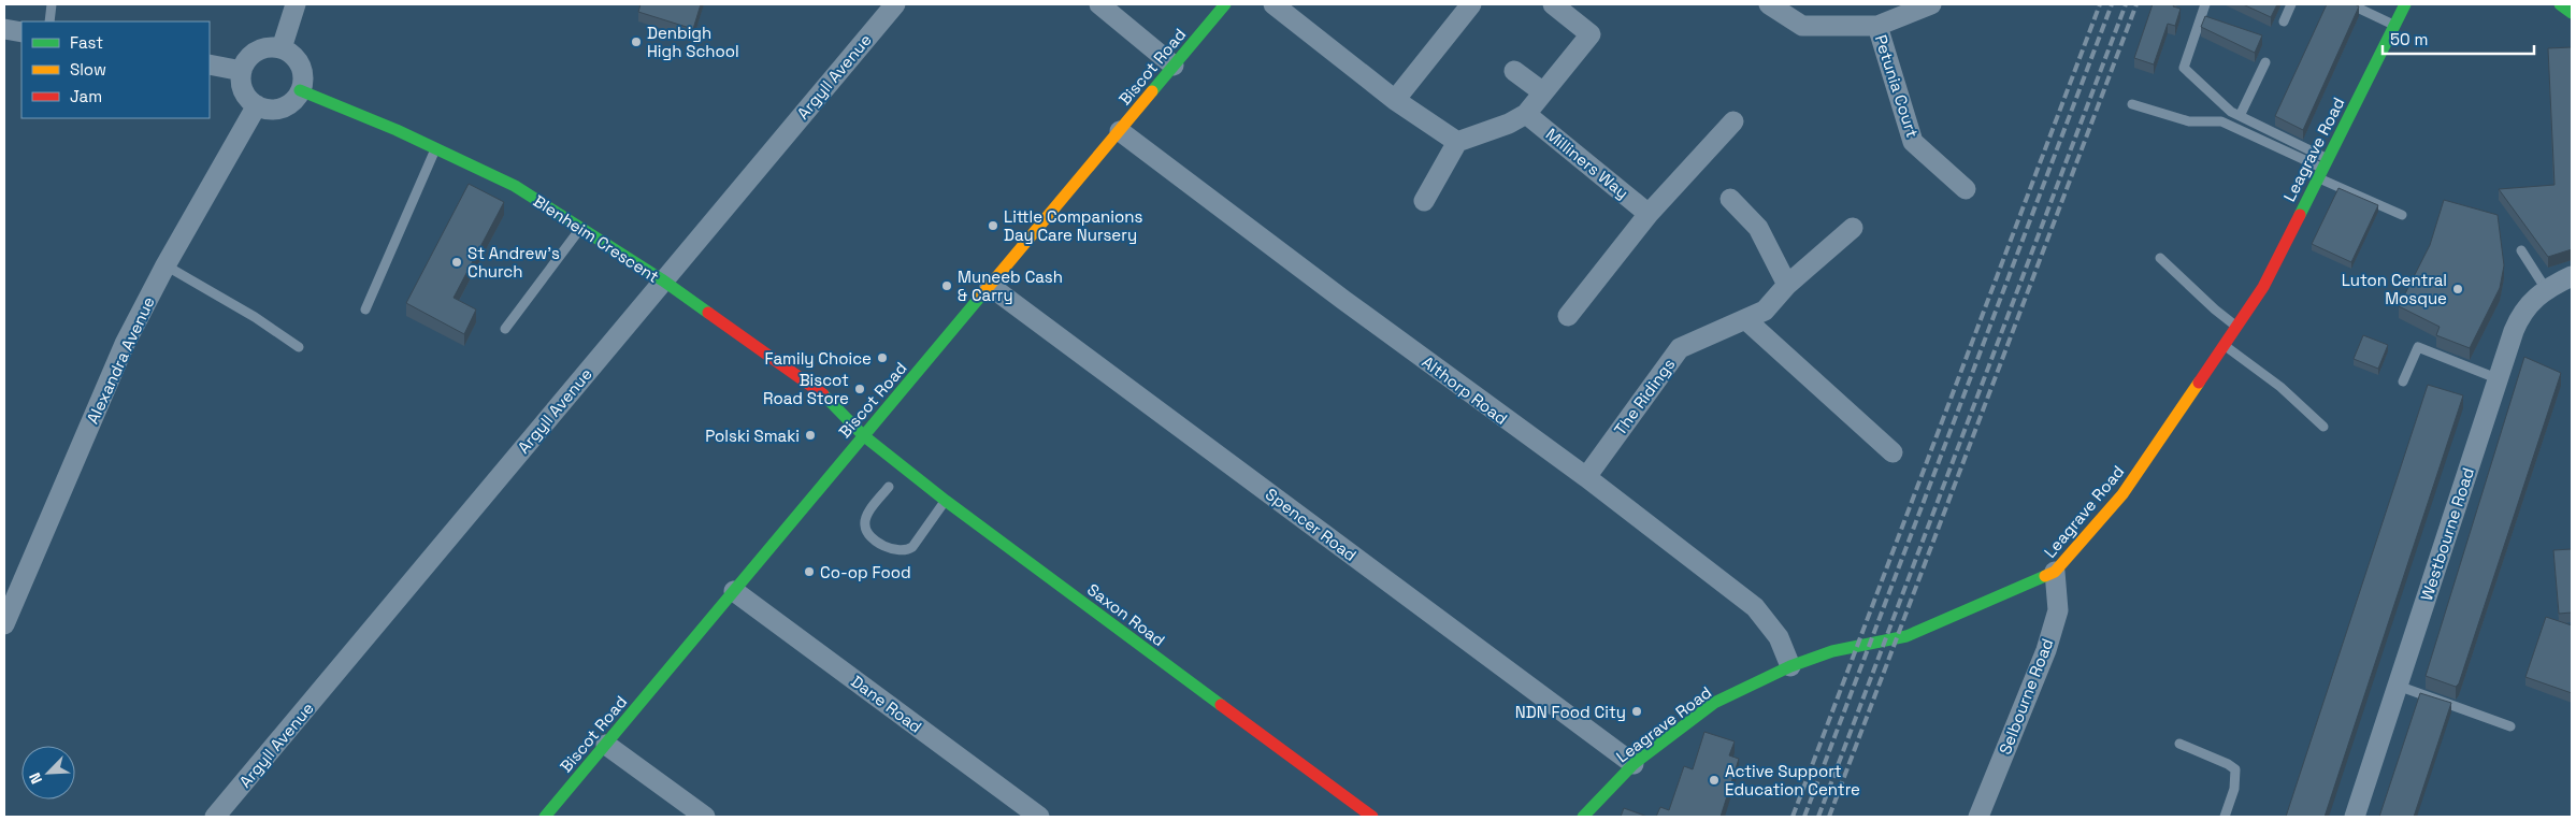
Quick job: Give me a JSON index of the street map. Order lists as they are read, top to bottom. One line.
{"streets":{"street":["Biscot Road","Argyll Avenue","Petunia Court","Leagrave Road","Milliners Way","Blenheim Crescent","Alexandra Avenue","Althorp Road","The Ridings","Spencer Road","Westbourne Road","Saxon Road","Selbourne Road","Dane Road"]},"crossings":[["Biscot Road","Blenheim Crescent"],["Biscot Road","Althorp Road"],["Biscot Road","Spencer Road"],["Biscot Road","Saxon Road"],["Biscot Road","Dane Road"],["Argyll Avenue","Blenheim Crescent"],["Leagrave Road","Althorp Road"],["Leagrave Road","Spencer Road"],["Leagrave Road","Selbourne Road"],["Blenheim Crescent","Alexandra Avenue"],["Blenheim Crescent","Saxon Road"],["Althorp Road","The Ridings"]],"places":["Denbigh High School","Little Companions Day Care Nursery","St Andrew's Church","Muneeb Cash & Carry","Luton Central Mosque","Family Choice","Biscot Road Store","Polski Smaki","Co-op Food","NDN Food City","Active Support Education Centre"],"legend":["Fast","Slow","Jam"],"scale_bar":"50 m","north":"bottom left"}
